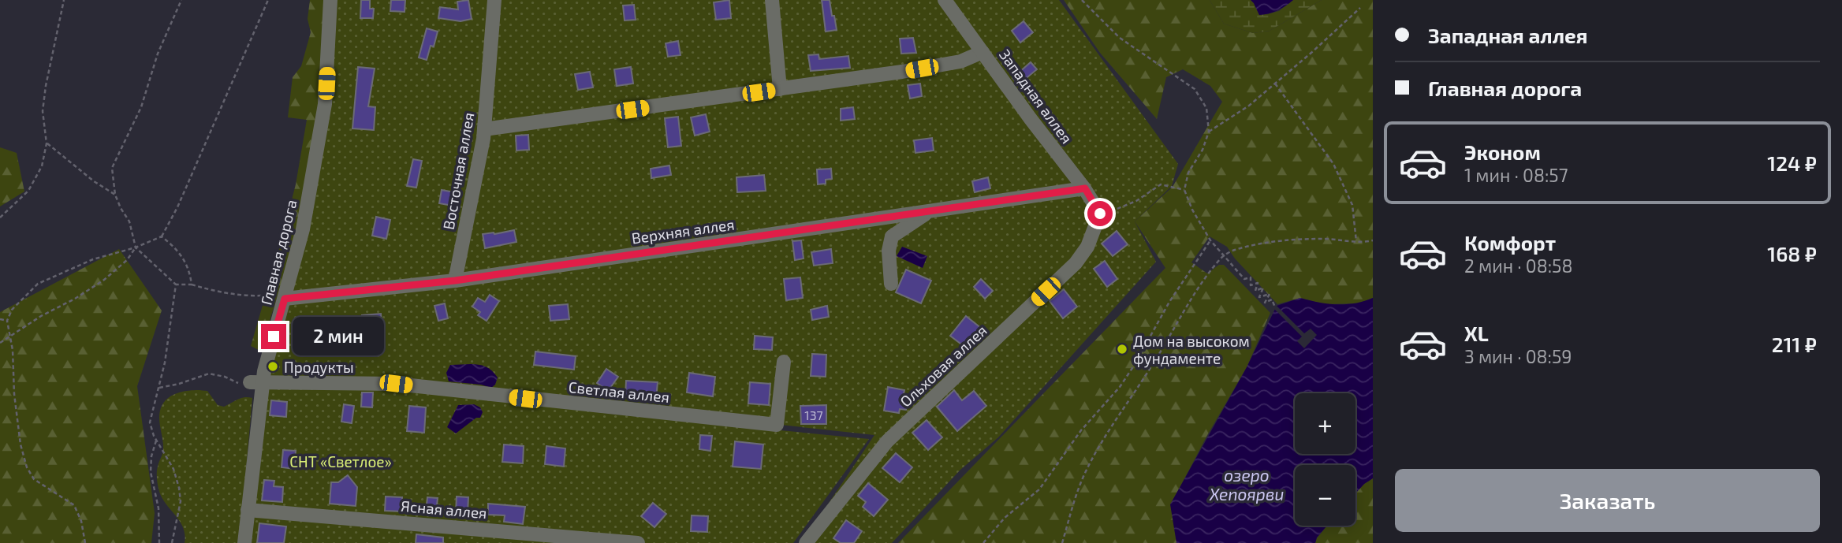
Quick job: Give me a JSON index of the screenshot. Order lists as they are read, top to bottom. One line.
{"streets":{"street":["Западная аллея","Восточная аллея","Верхняя аллея","Главная дорога","Ольховая аллея","Светлая аллея","Ясная аллея"]},"crossings":[["Западная аллея","Верхняя аллея"],["Западная аллея","Ольховая аллея"],["Восточная аллея","Верхняя аллея"],["Верхняя аллея","Главная дорога"],["Главная дорога","Светлая аллея"],["Главная дорога","Ясная аллея"]],"water":["озеро Хепоярви"],"parks":["СНТ «Светлое»"],"places":["Дом на высоком фундаменте","Продукты"],"house_numbers":["137"],"page":{"banner":["Западная аллея","Главная дорога"],"list":[{"name":"Эконом","note":"1 мин · 08:57","value":"124 ₽"},{"name":"Комфорт","note":"2 мин · 08:58","value":"168 ₽"},{"name":"XL","note":"3 мин · 08:59","value":"211 ₽"}],"bubble":"2 мин","map_buttons":["+","−"],"buttons":"Заказать"}}
